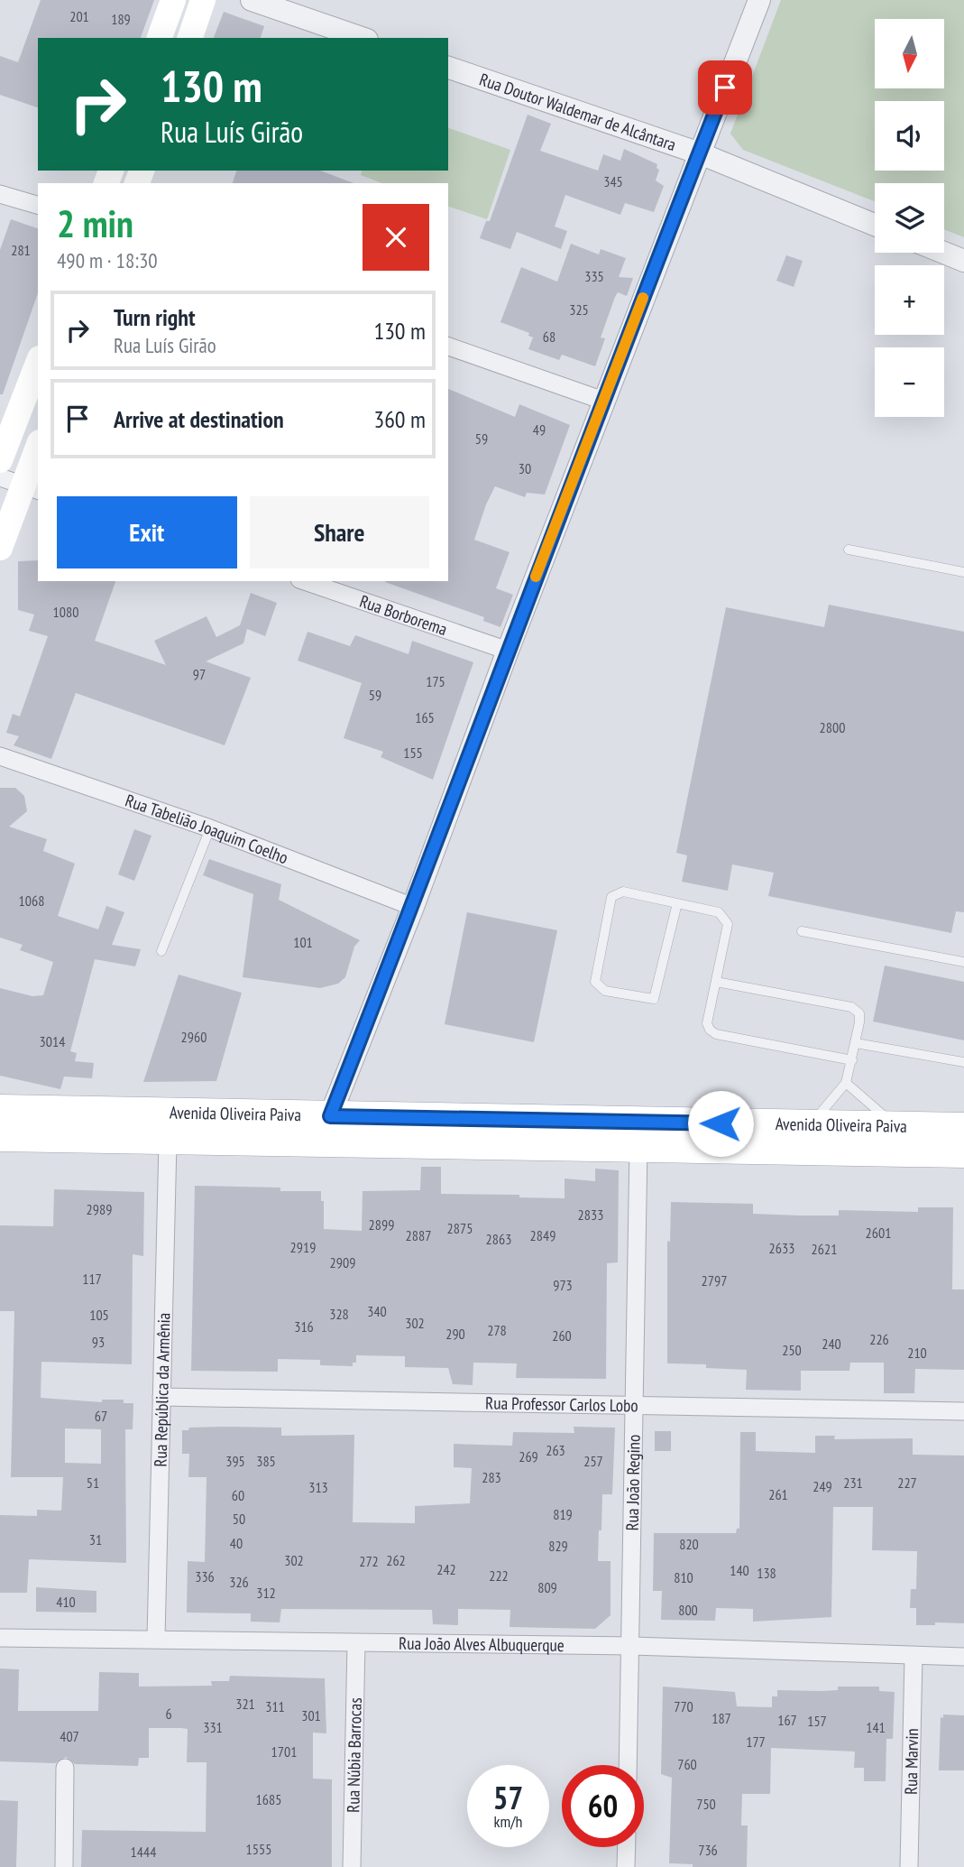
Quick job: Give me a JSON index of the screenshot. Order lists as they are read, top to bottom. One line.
{"streets":{"main road":["Avenida Oliveira Paiva"],"street":["Rua Doutor Waldemar de Alcântara","Rua Borborema","Rua Tabelião Joaquim Coelho","Rua República da Armênia","Rua Professor Carlos Lobo","Rua João Regino","Rua João Alves Albuquerque","Rua Núbia Barrocas","Rua Marvin"]},"crossings":[["Avenida Oliveira Paiva","Rua República da Armênia"],["Avenida Oliveira Paiva","Rua João Regino"],["Rua República da Armênia","Rua Professor Carlos Lobo"],["Rua República da Armênia","Rua João Alves Albuquerque"],["Rua Professor Carlos Lobo","Rua João Regino"],["Rua João Regino","Rua João Alves Albuquerque"],["Rua João Alves Albuquerque","Rua Núbia Barrocas"],["Rua João Alves Albuquerque","Rua Marvin"]],"house_numbers":["201","189","345","281","335","325","68","49","59","30","1080","97","175","59","165","2800","155","1068","101","2960","3014","2989","2833","2899","2875","2601","2887","2849","2863","2919","2633","2621","2909","117","2797","973","340","328","105","302","316","278","290","260","226","93","240","250","210","67","263","269","395","385","257","283","51","231","227","249","313","261","60","819","50","31","40","820","829","302","262","272","242","140","138","222","336","810","326","809","312","410","800","321","311","770","6","301","187","167","157","331","141","407","177","1701","760","1685","750","1555","736","1444"],"north":"bottom","page":{"map_buttons":["+","−"],"turn":["130 m","Rua Luís Girão"],"heading":["2 min","490 m · 18:30"],"list":[{"name":"Turn right","note":"Rua Luís Girão","value":"130 m"},{"name":"Arrive at destination","value":"360 m"}],"buttons":["Exit","Share"],"speed":"57 km/h","limit":"60"}}
